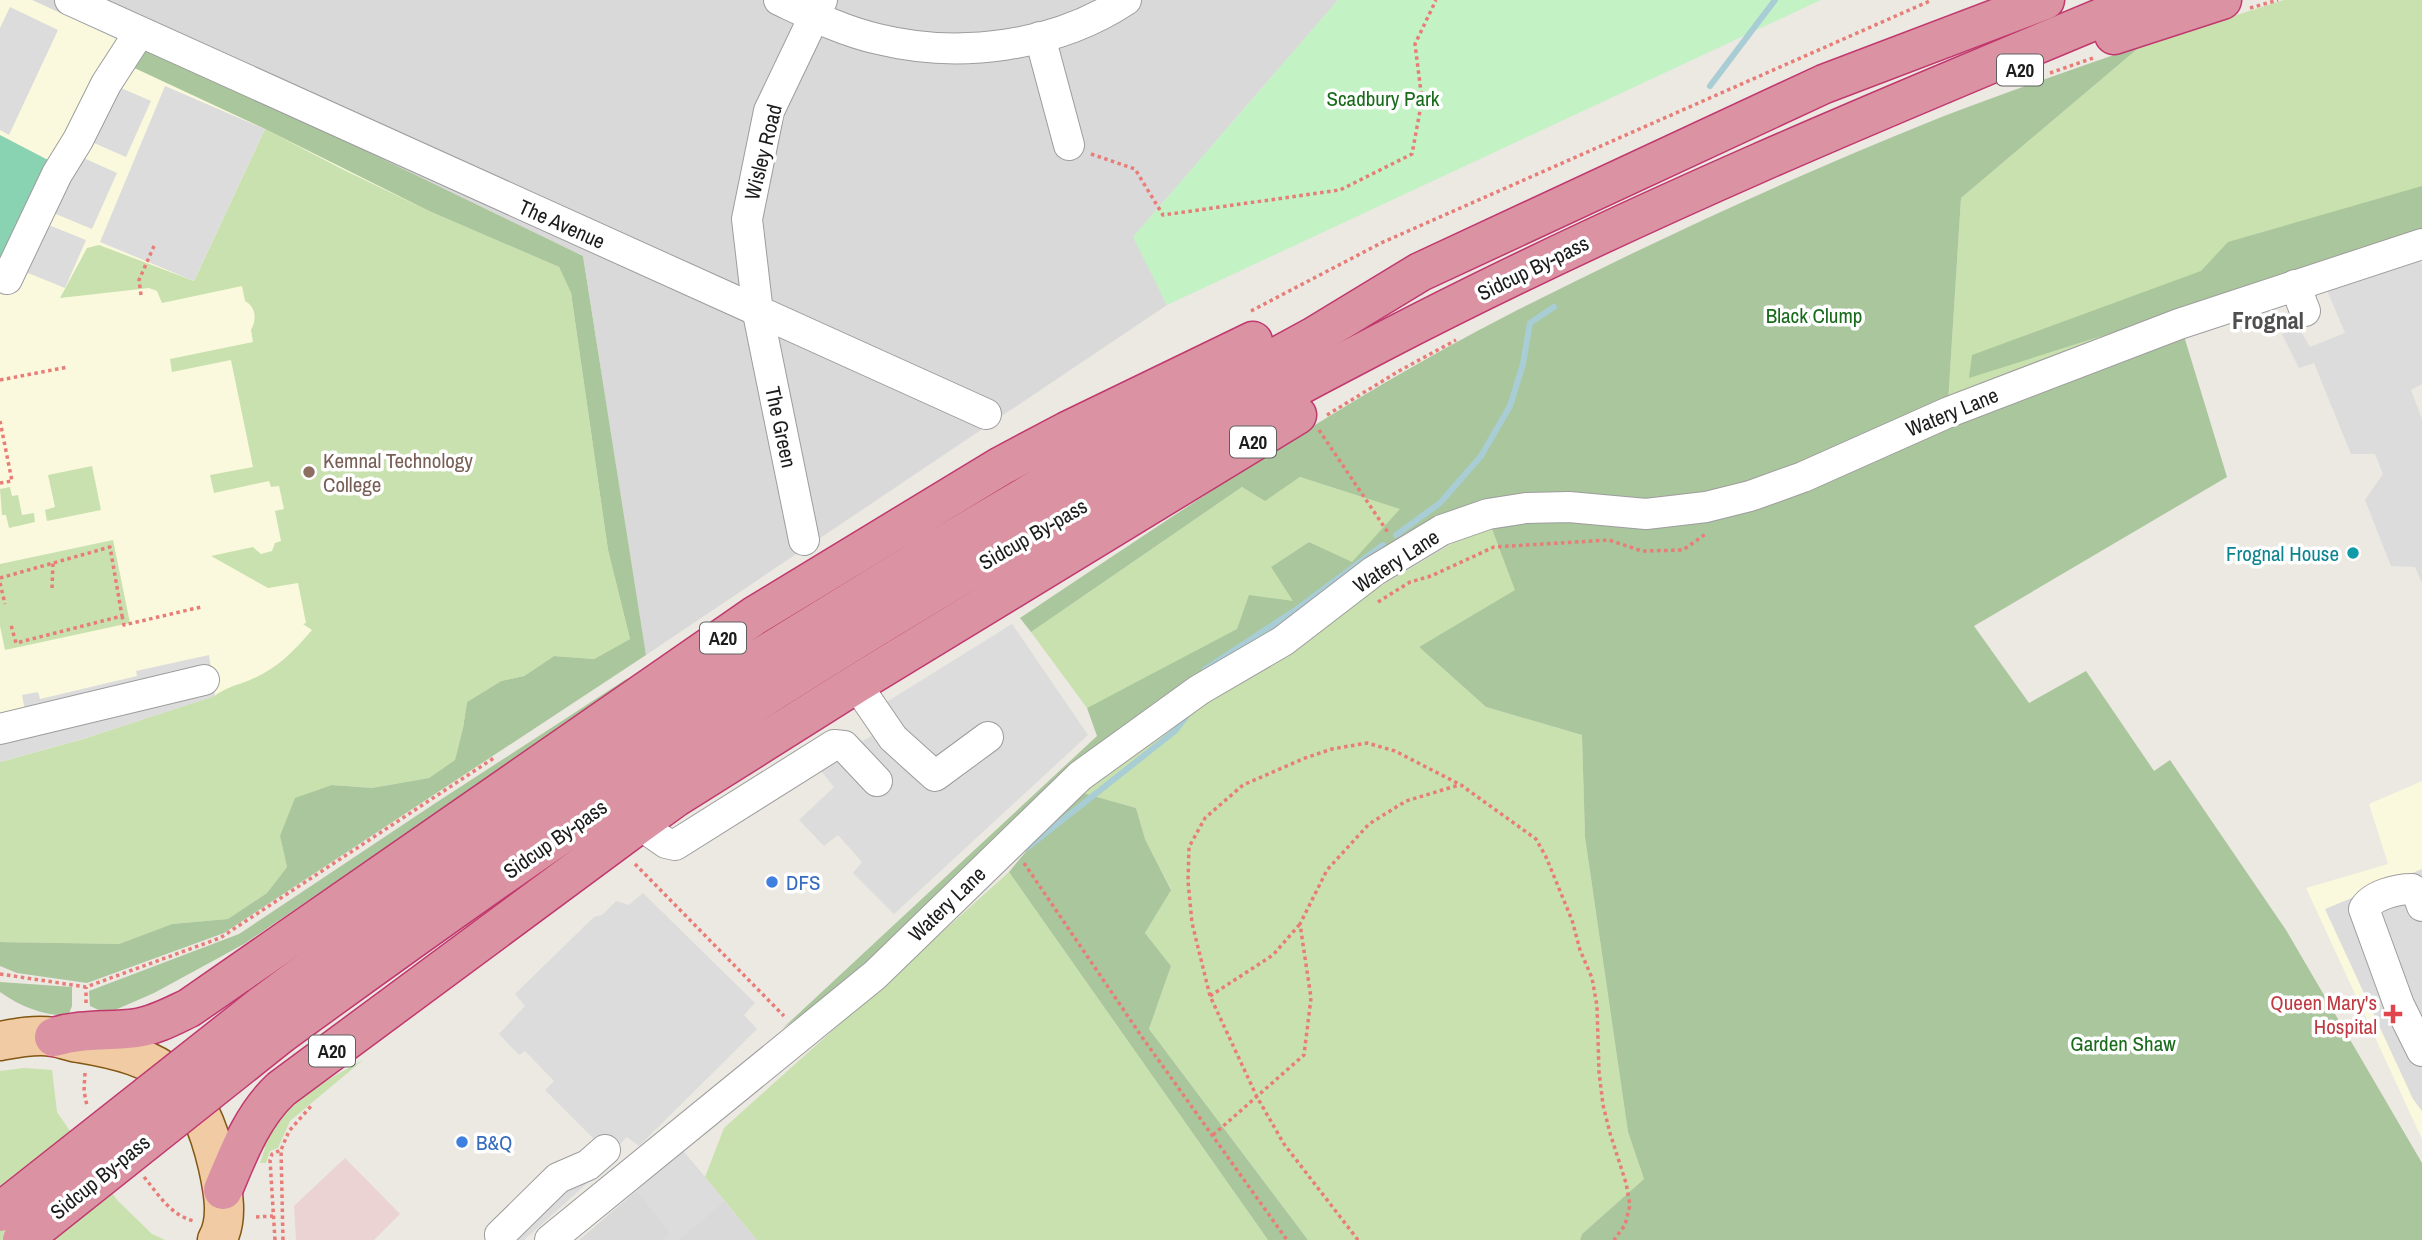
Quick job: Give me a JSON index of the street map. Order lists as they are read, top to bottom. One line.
{"streets":{"highway":["A20","Sidcup By-pass"],"street":["Wisley Road","The Avenue","Watery Lane","The Green"]},"crossings":[["A20","Sidcup By-pass"],["Wisley Road","The Avenue"],["Wisley Road","The Green"],["The Avenue","The Green"]],"districts":["Frognal"],"parks":["Scadbury Park","Black Clump","Garden Shaw"],"places":{"other":["Kemnal Technology College","Frognal House","DFS","B&Q"],"health":["Queen Mary's Hospital"]}}
